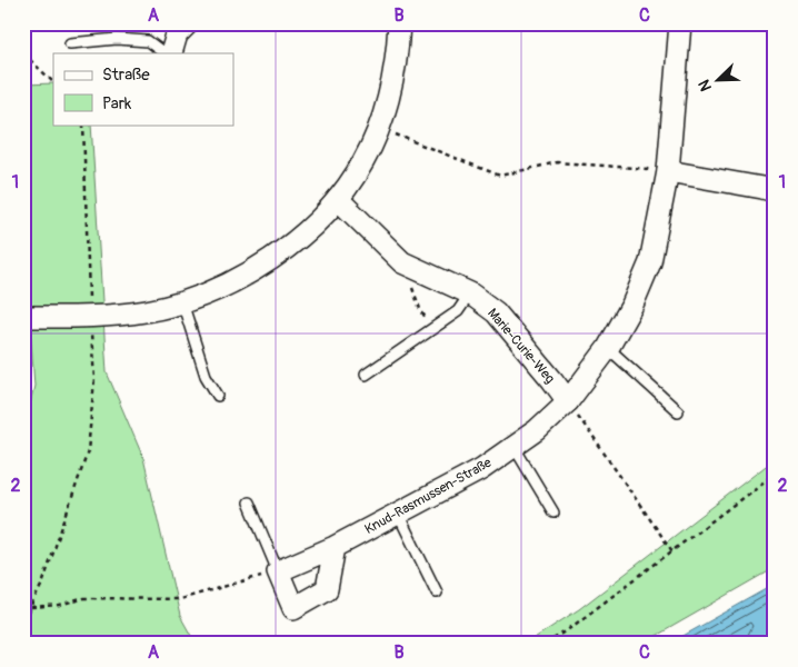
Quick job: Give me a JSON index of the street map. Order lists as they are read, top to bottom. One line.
{"streets":{"street":["Marie-Curie-Weg","Knud-Rasmussen-Straße"]},"crossings":[["Marie-Curie-Weg","Knud-Rasmussen-Straße"]],"legend":["Straße","Park"],"north":"bottom left","grid":{"columns":["A","B","C"],"rows":["1","2"]}}
